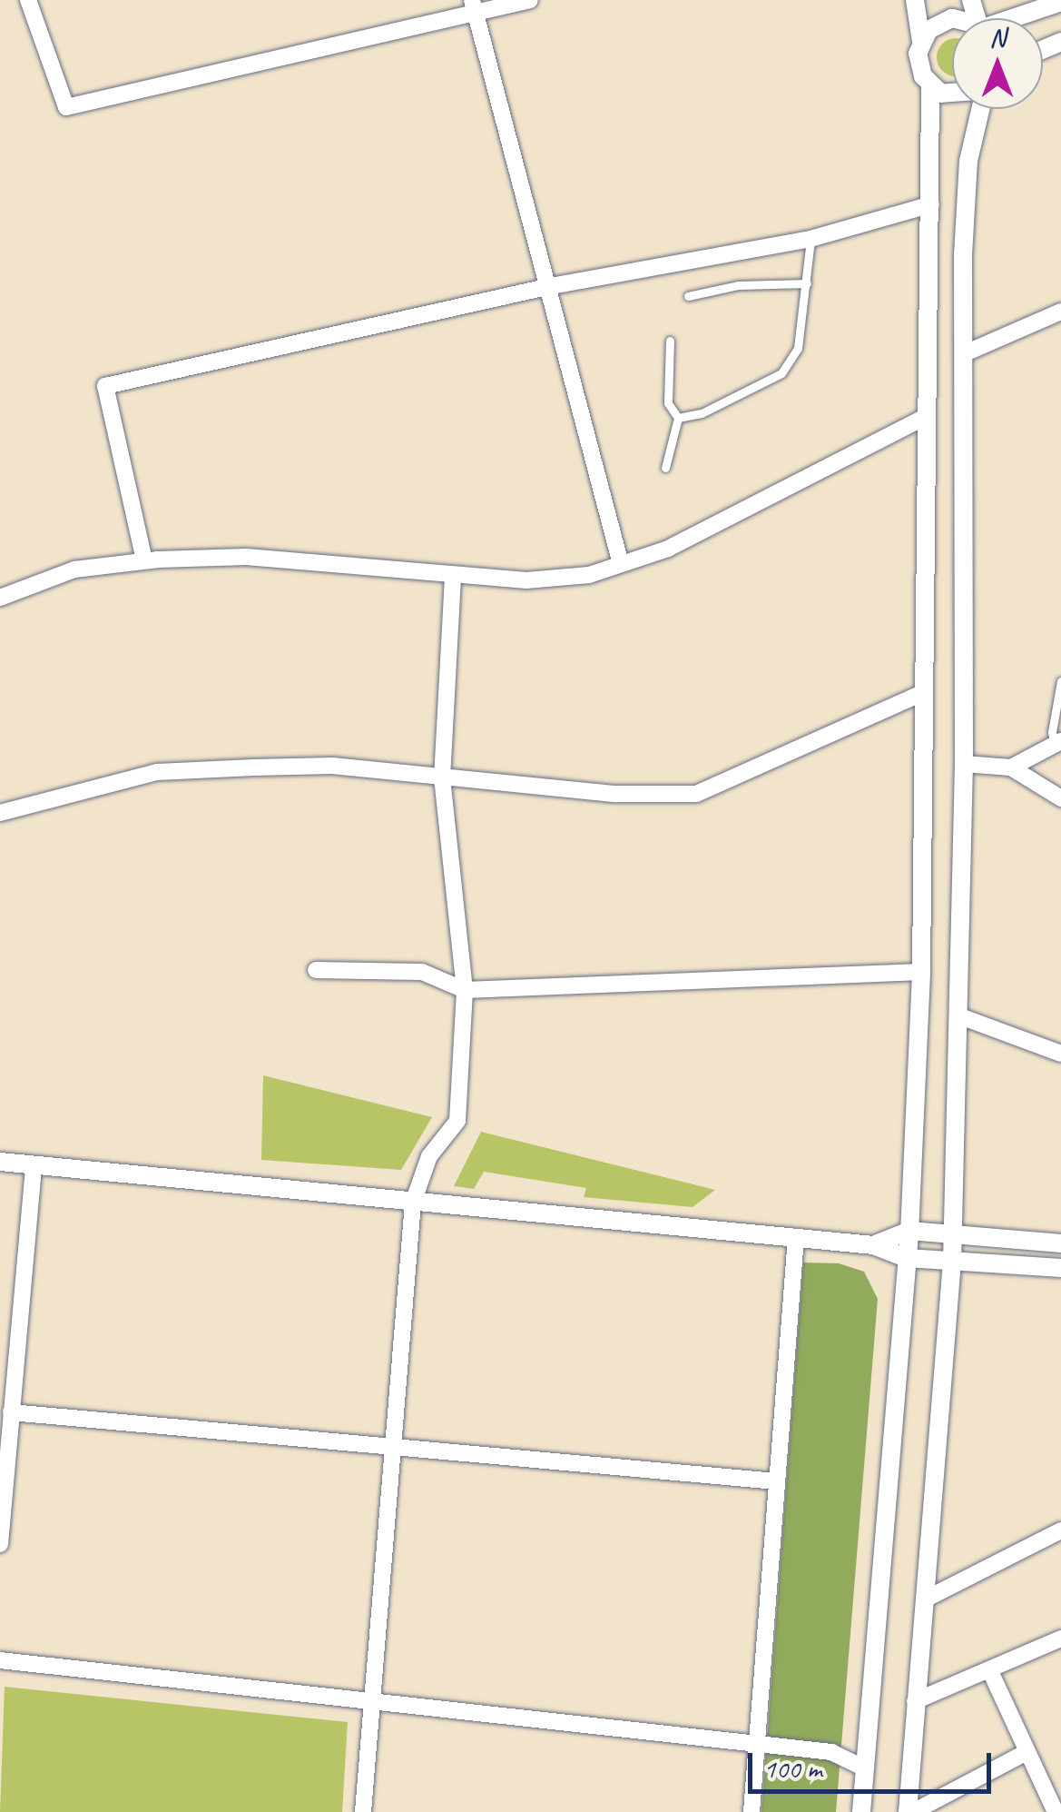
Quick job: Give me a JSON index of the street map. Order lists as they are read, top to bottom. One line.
{"scale_bar":"100 m","north":"top"}
